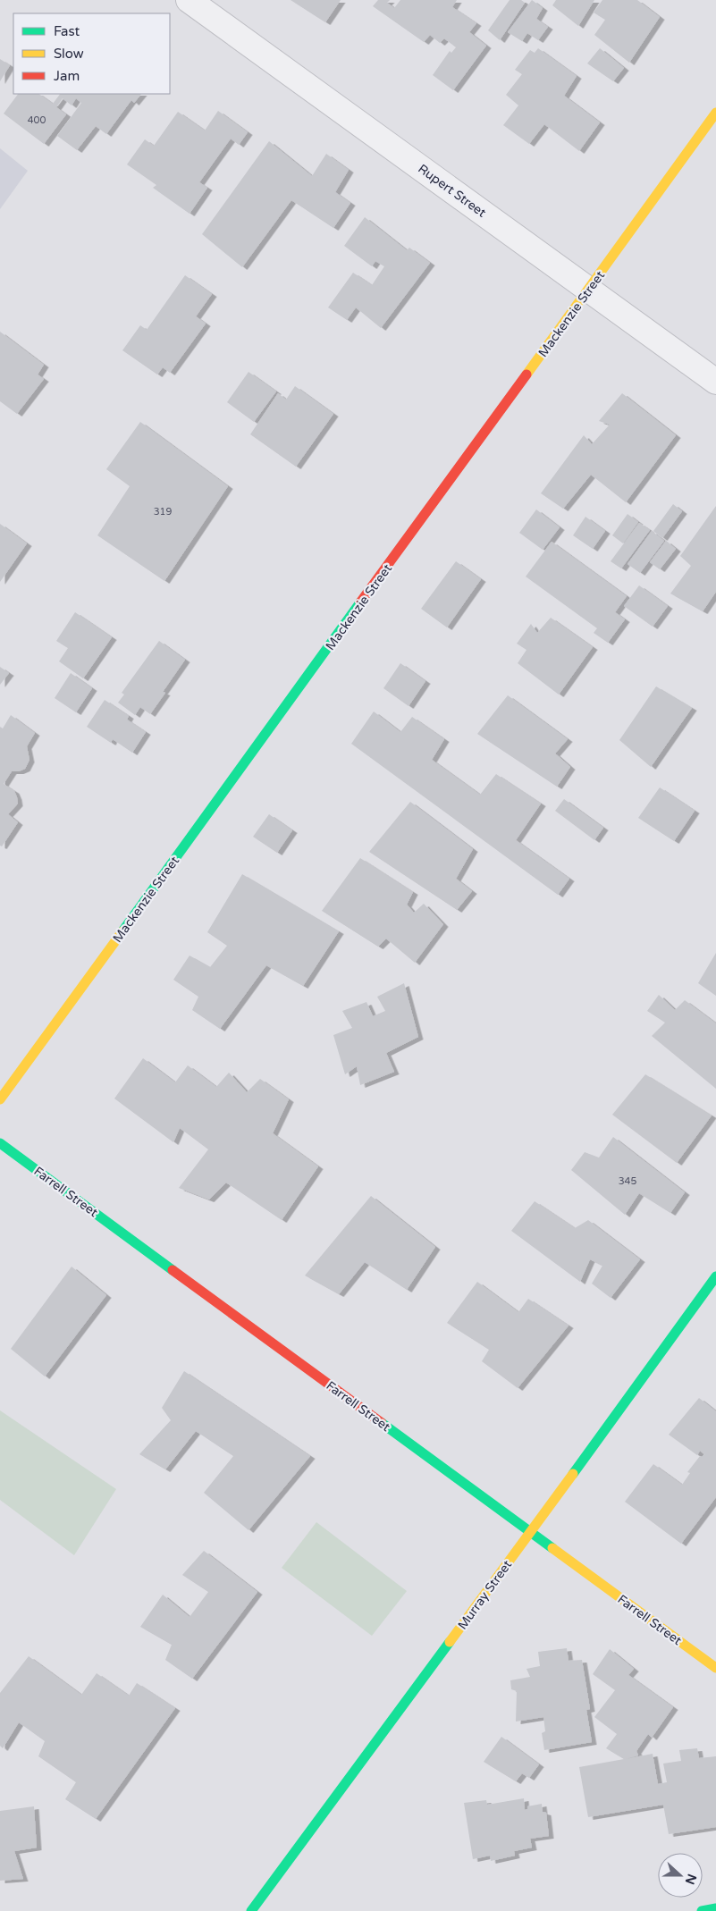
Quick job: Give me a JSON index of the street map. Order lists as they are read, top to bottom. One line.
{"streets":{"street":["Rupert Street","Mackenzie Street","Farrell Street","Murray Street"]},"crossings":[["Rupert Street","Mackenzie Street"],["Farrell Street","Murray Street"]],"house_numbers":["400","319","345"],"legend":["Fast","Slow","Jam"],"north":"right"}
